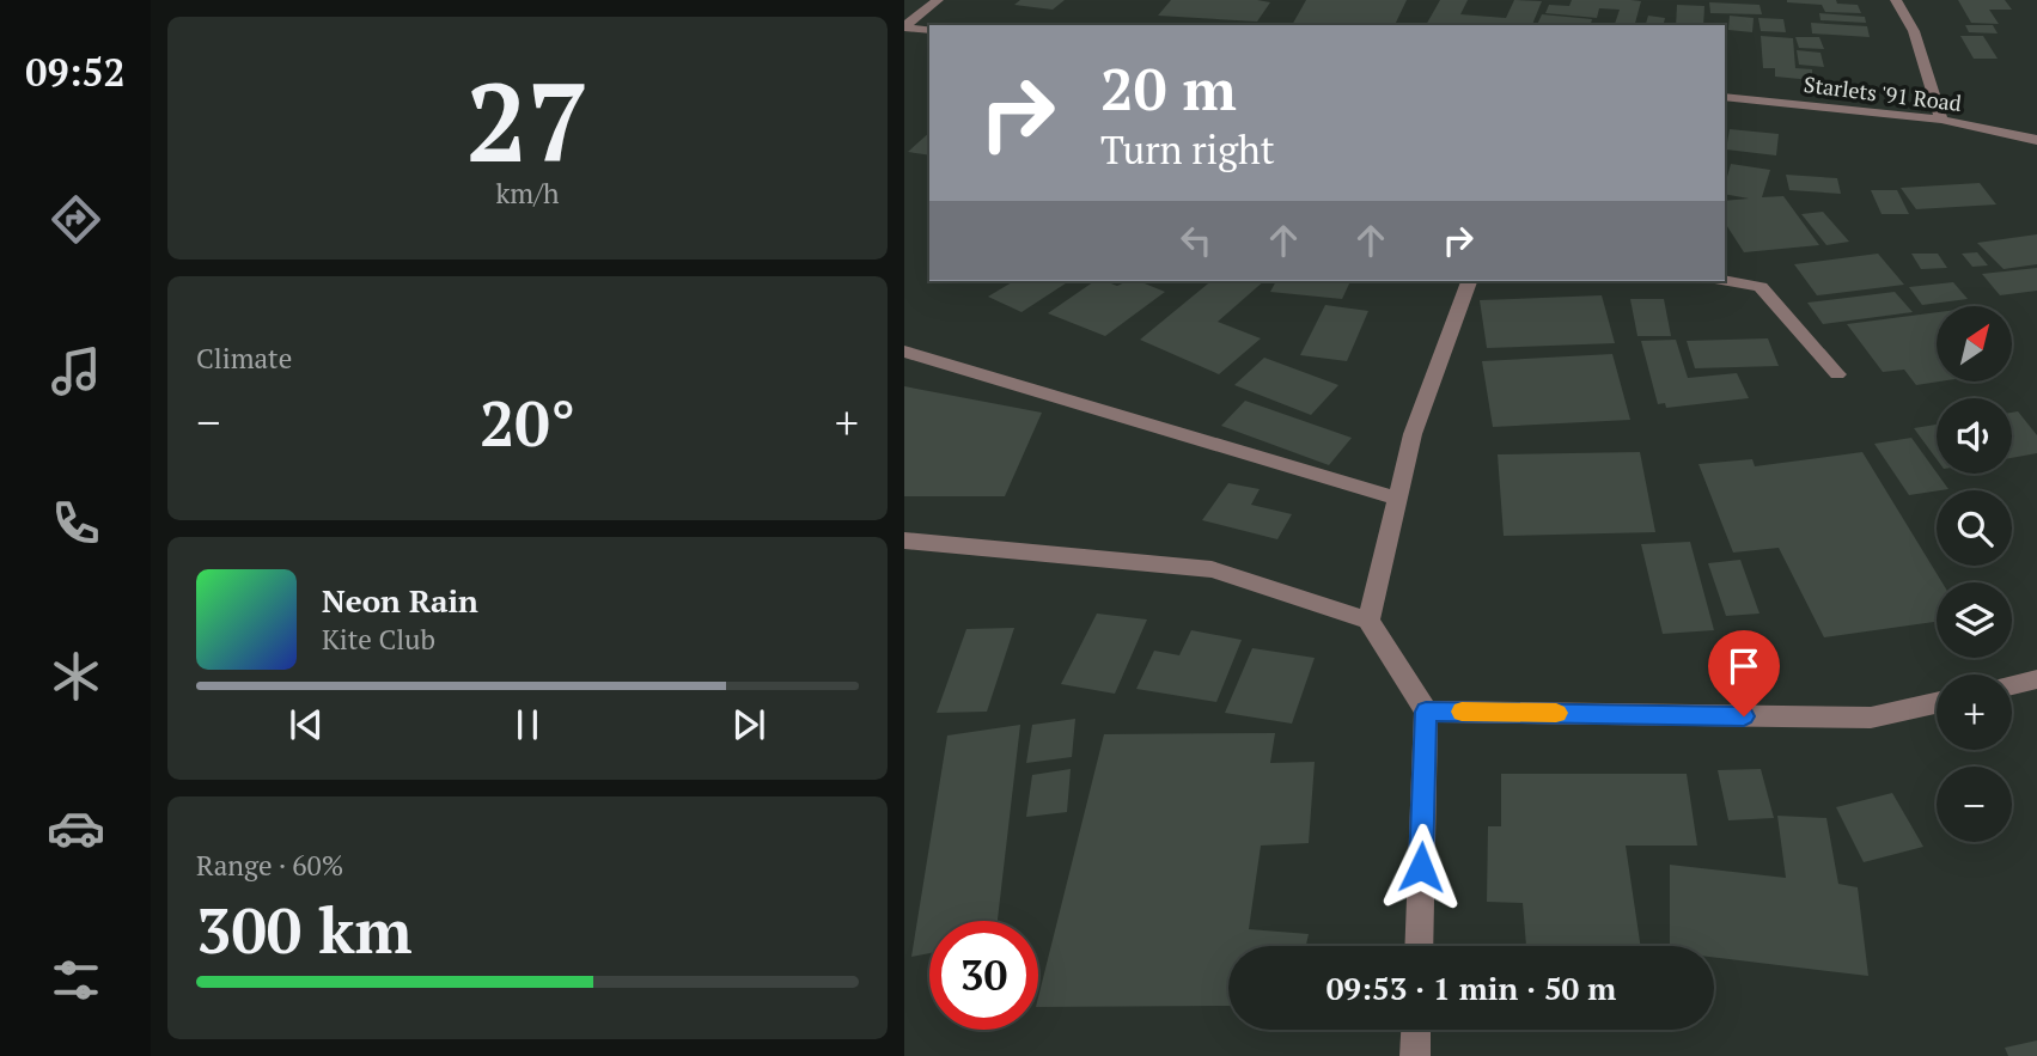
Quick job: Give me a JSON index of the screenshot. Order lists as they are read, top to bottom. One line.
{"streets":{"street":["Starlets '91 Road"]},"north":"top right","page":{"tabs":"09:52","tile":[["27","km/h"],"Climate",["Range · 60%","300 km"]],"turn":["20 m","Turn right"],"map_buttons":["+","−"],"heat":["−","20°","+"],"song":["Neon Rain","Kite Club"],"limit":"30","trip":"09:53 · 1 min · 50 m"}}
